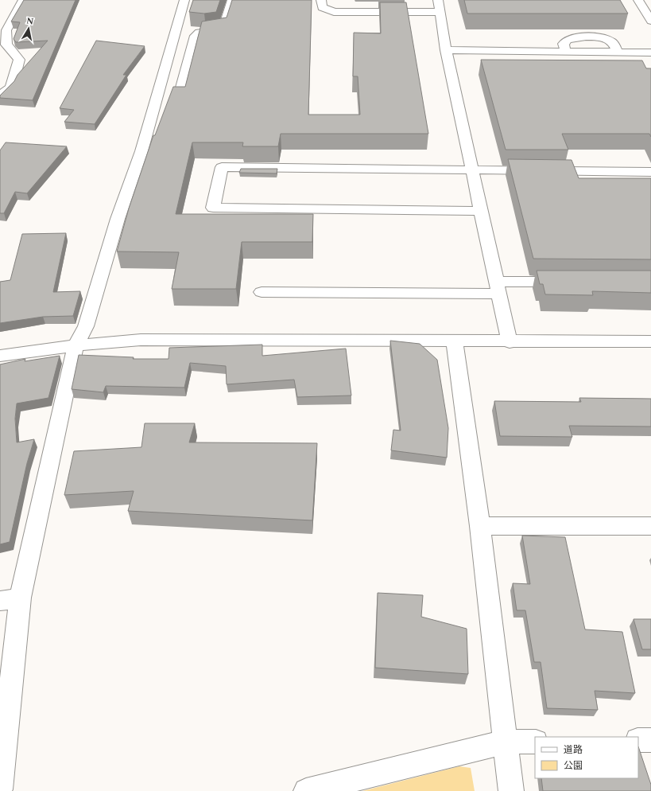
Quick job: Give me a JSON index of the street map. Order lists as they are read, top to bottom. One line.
{"legend":["道路","公園"],"north":"top"}
